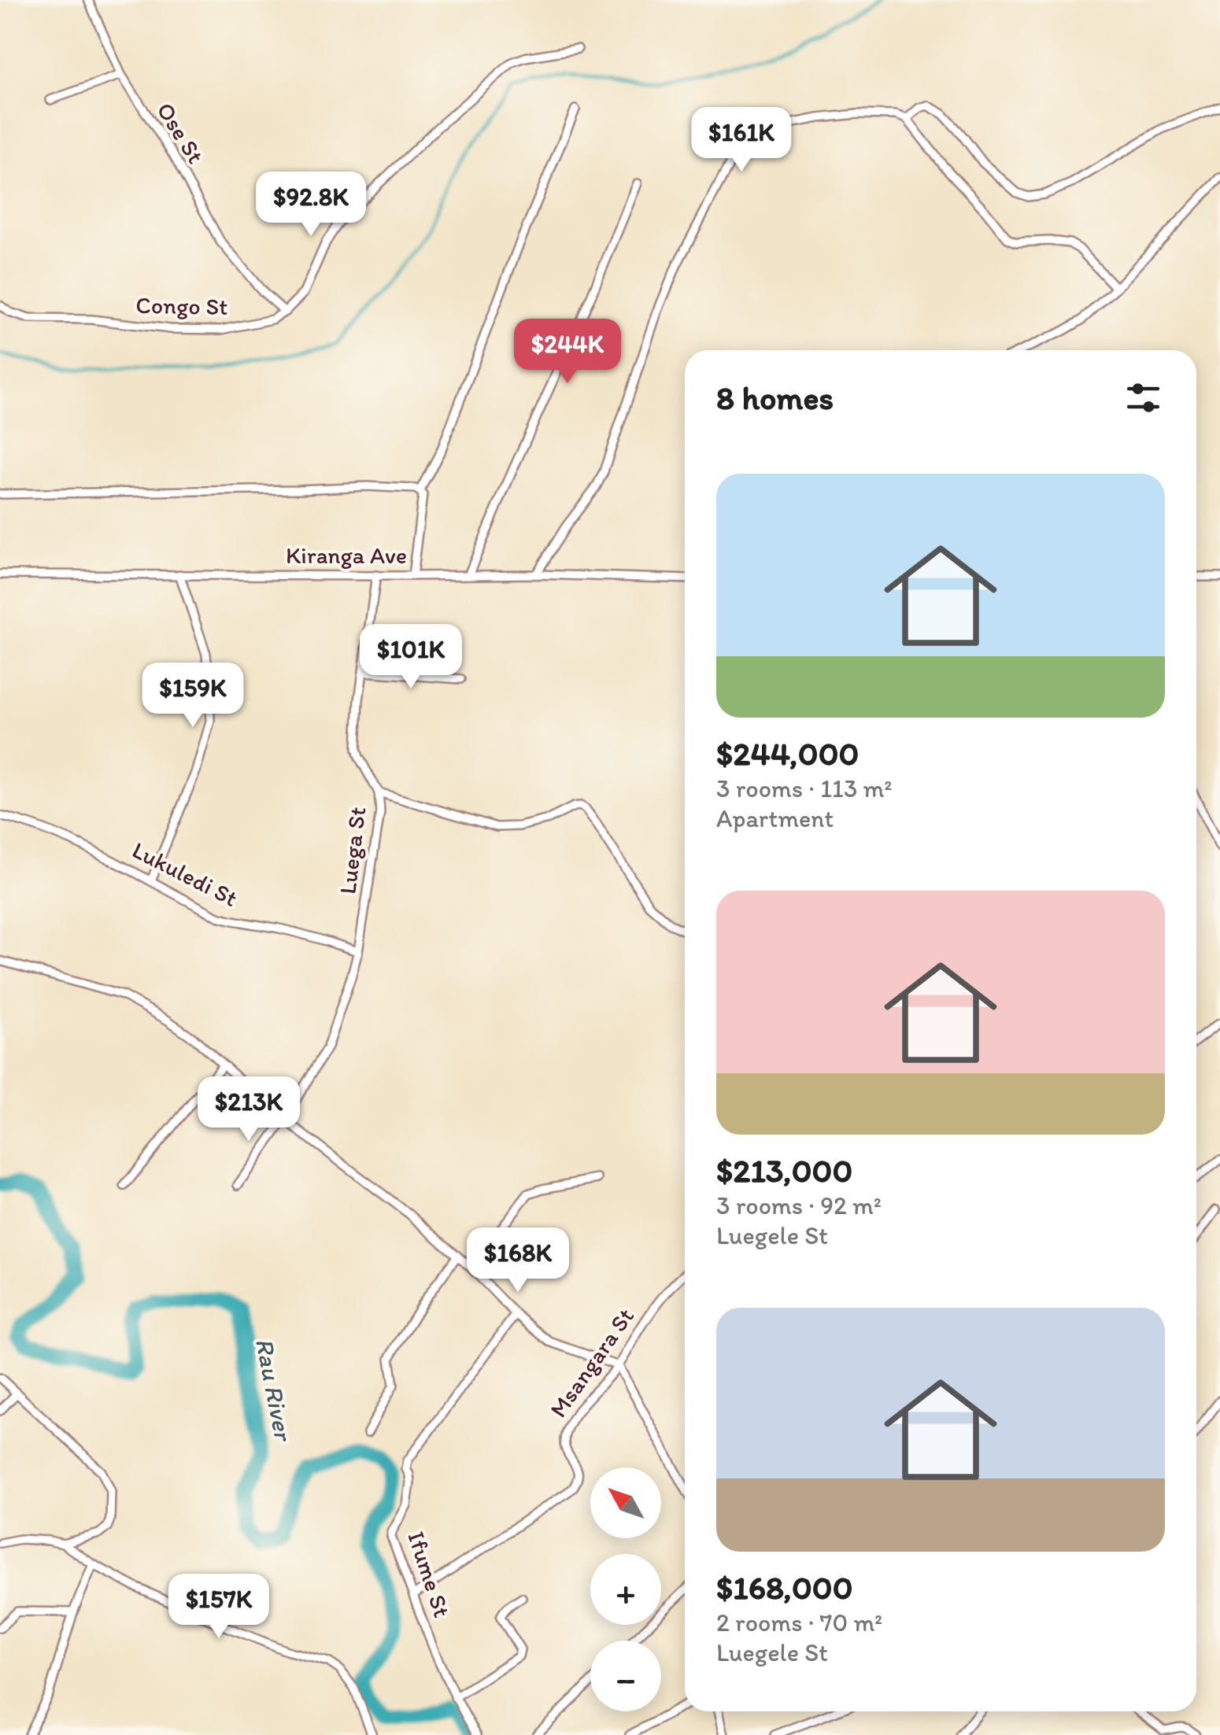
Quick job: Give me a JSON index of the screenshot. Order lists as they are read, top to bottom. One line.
{"streets":{"street":["Ose St","Congo St","Kiranga Ave","Luega St","Lukuledi St","Msangara St","Ifume St"]},"crossings":[["Ose St","Congo St"],["Kiranga Ave","Luega St"],["Luega St","Lukuledi St"],["Msangara St","Ifume St"]],"water":["Rau River"],"north":"top left","page":{"price":["$161K","$92.8K","$244K","$101K","$159K","$213K","$168K","$157K"],"heading":"8 homes","list":[{"name":"$244,000","note":"3 rooms · 113 m² · Apartment"},{"name":"$213,000","note":"3 rooms · 92 m² · Luegele St"},{"name":"$168,000","note":"2 rooms · 70 m² · Luegele St"}],"map_buttons":["+","−"]}}
